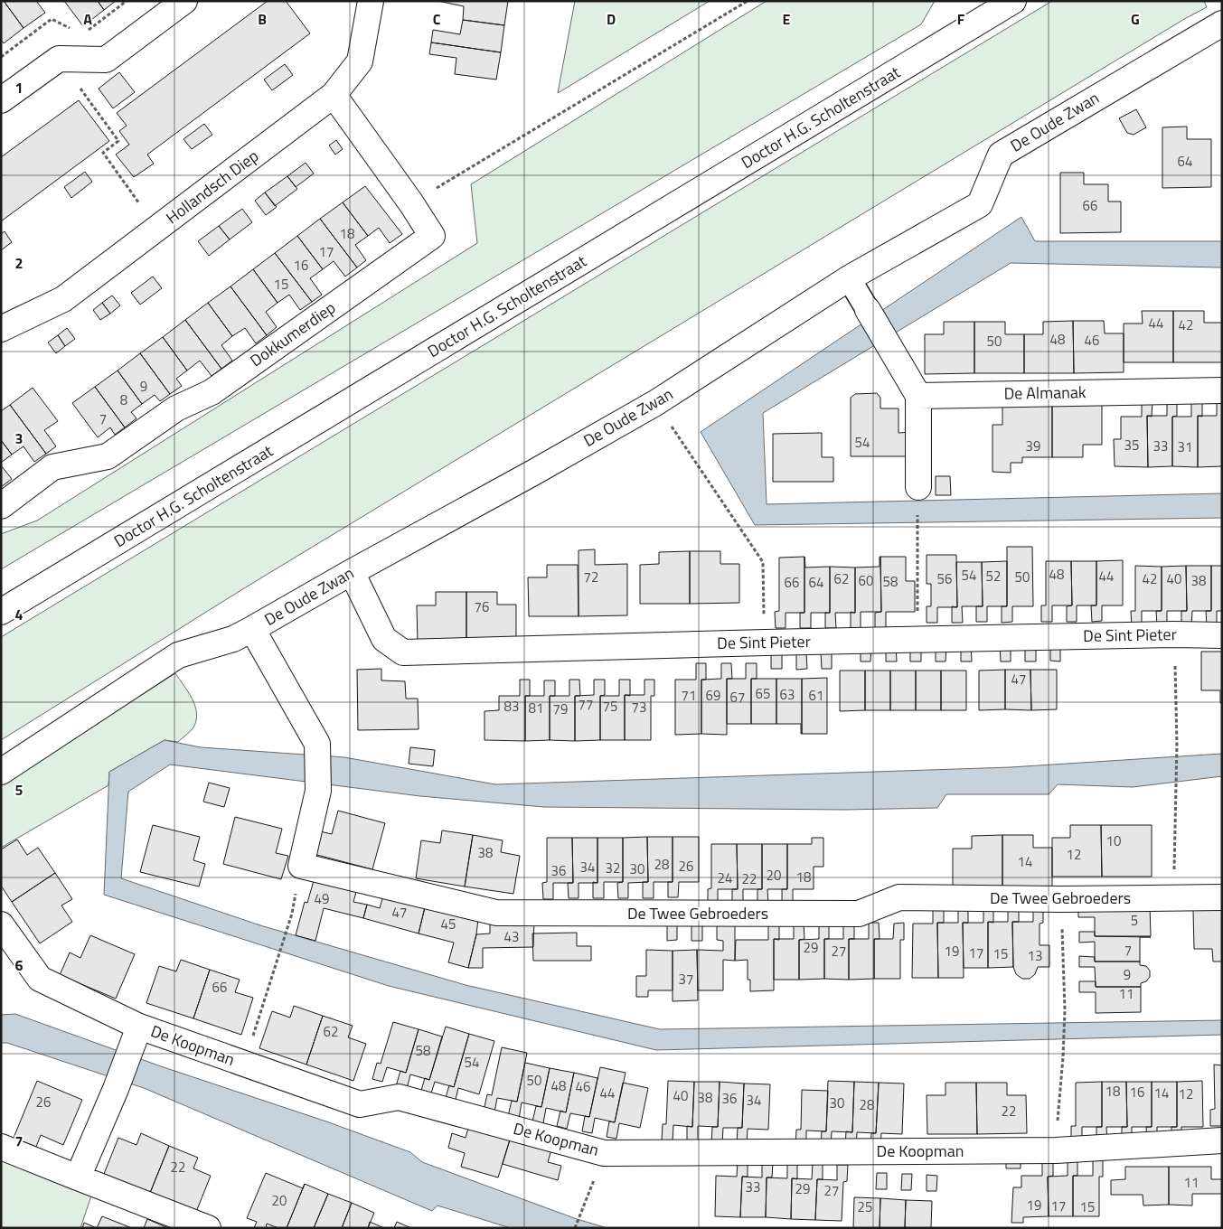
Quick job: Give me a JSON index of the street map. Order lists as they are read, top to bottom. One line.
{"streets":{"street":["Doctor H.G. Scholtenstraat","De Oude Zwan","Hollandsch Diep","Dokkumerdiep","De Almanak","De Sint Pieter","De Twee Gebroeders","De Koopman"]},"crossings":[["De Oude Zwan","De Sint Pieter"],["De Oude Zwan","De Twee Gebroeders"],["Hollandsch Diep","Dokkumerdiep"]],"house_numbers":["64","66","18","17","16","15","44","42","48","46","50","9","8","7","54","35","39","33","31","48","54","52","44","72","50","62","56","42","40","60","38","58","66","64","76","47","65","63","71","69","61","67","77","83","75","73","81","79","10","38","12","14","28","26","34","32","30","36","20","18","24","22","49","47","5","45","43","29","7","27","19","17","15","13","9","37","66","11","62","58","54","50","48","46","18","16","44","14","12","40","38","36","34","26","30","28","22","22","11","33","29","27","20","19","17","25","15"],"grid":{"columns":["A","B","C","D","E","F","G"],"rows":["1","2","3","4","5","6","7"]}}
